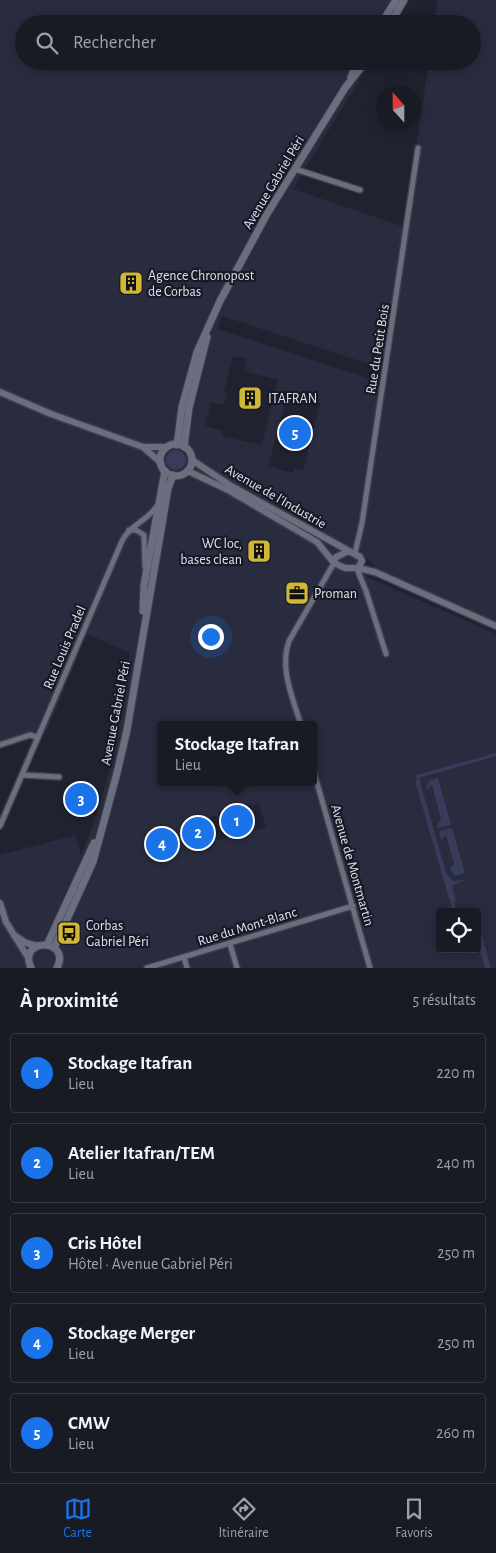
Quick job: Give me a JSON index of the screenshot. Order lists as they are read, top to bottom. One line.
{"streets":{"main road":["Avenue Gabriel Péri"],"street":["Rue du Petit Bois","Avenue de l'Industrie","Rue Louis Pradel","Avenue de Montmartin","Rue du Mont-Blanc"]},"crossings":[["Avenue Gabriel Péri","Avenue de l'Industrie"],["Avenue Gabriel Péri","Rue Louis Pradel"],["Rue du Petit Bois","Avenue de l'Industrie"],["Avenue de Montmartin","Rue du Mont-Blanc"]],"places":{"building":["Agence Chronopost de Corbas","ITAFRAN","WC loc, bases clean"],"office":["Proman"],"bus stop":["Corbas Gabriel Péri"]},"north":"top","page":{"search":"Rechercher","pins":["5","3","1","2","4"],"popup":["Stockage Itafran","Lieu"],"heading":["À proximité","5 résultats"],"list":[{"mark":"1","name":"Stockage Itafran","note":"Lieu","value":"220 m"},{"mark":"2","name":"Atelier Itafran/TEM","note":"Lieu","value":"240 m"},{"mark":"3","name":"Cris Hôtel","note":"Hôtel · Avenue Gabriel Péri","value":"250 m"},{"mark":"4","name":"Stockage Merger","note":"Lieu","value":"250 m"},{"mark":"5","name":"CMW","note":"Lieu","value":"260 m"}],"nav":["Carte","Itinéraire","Favoris"]}}
